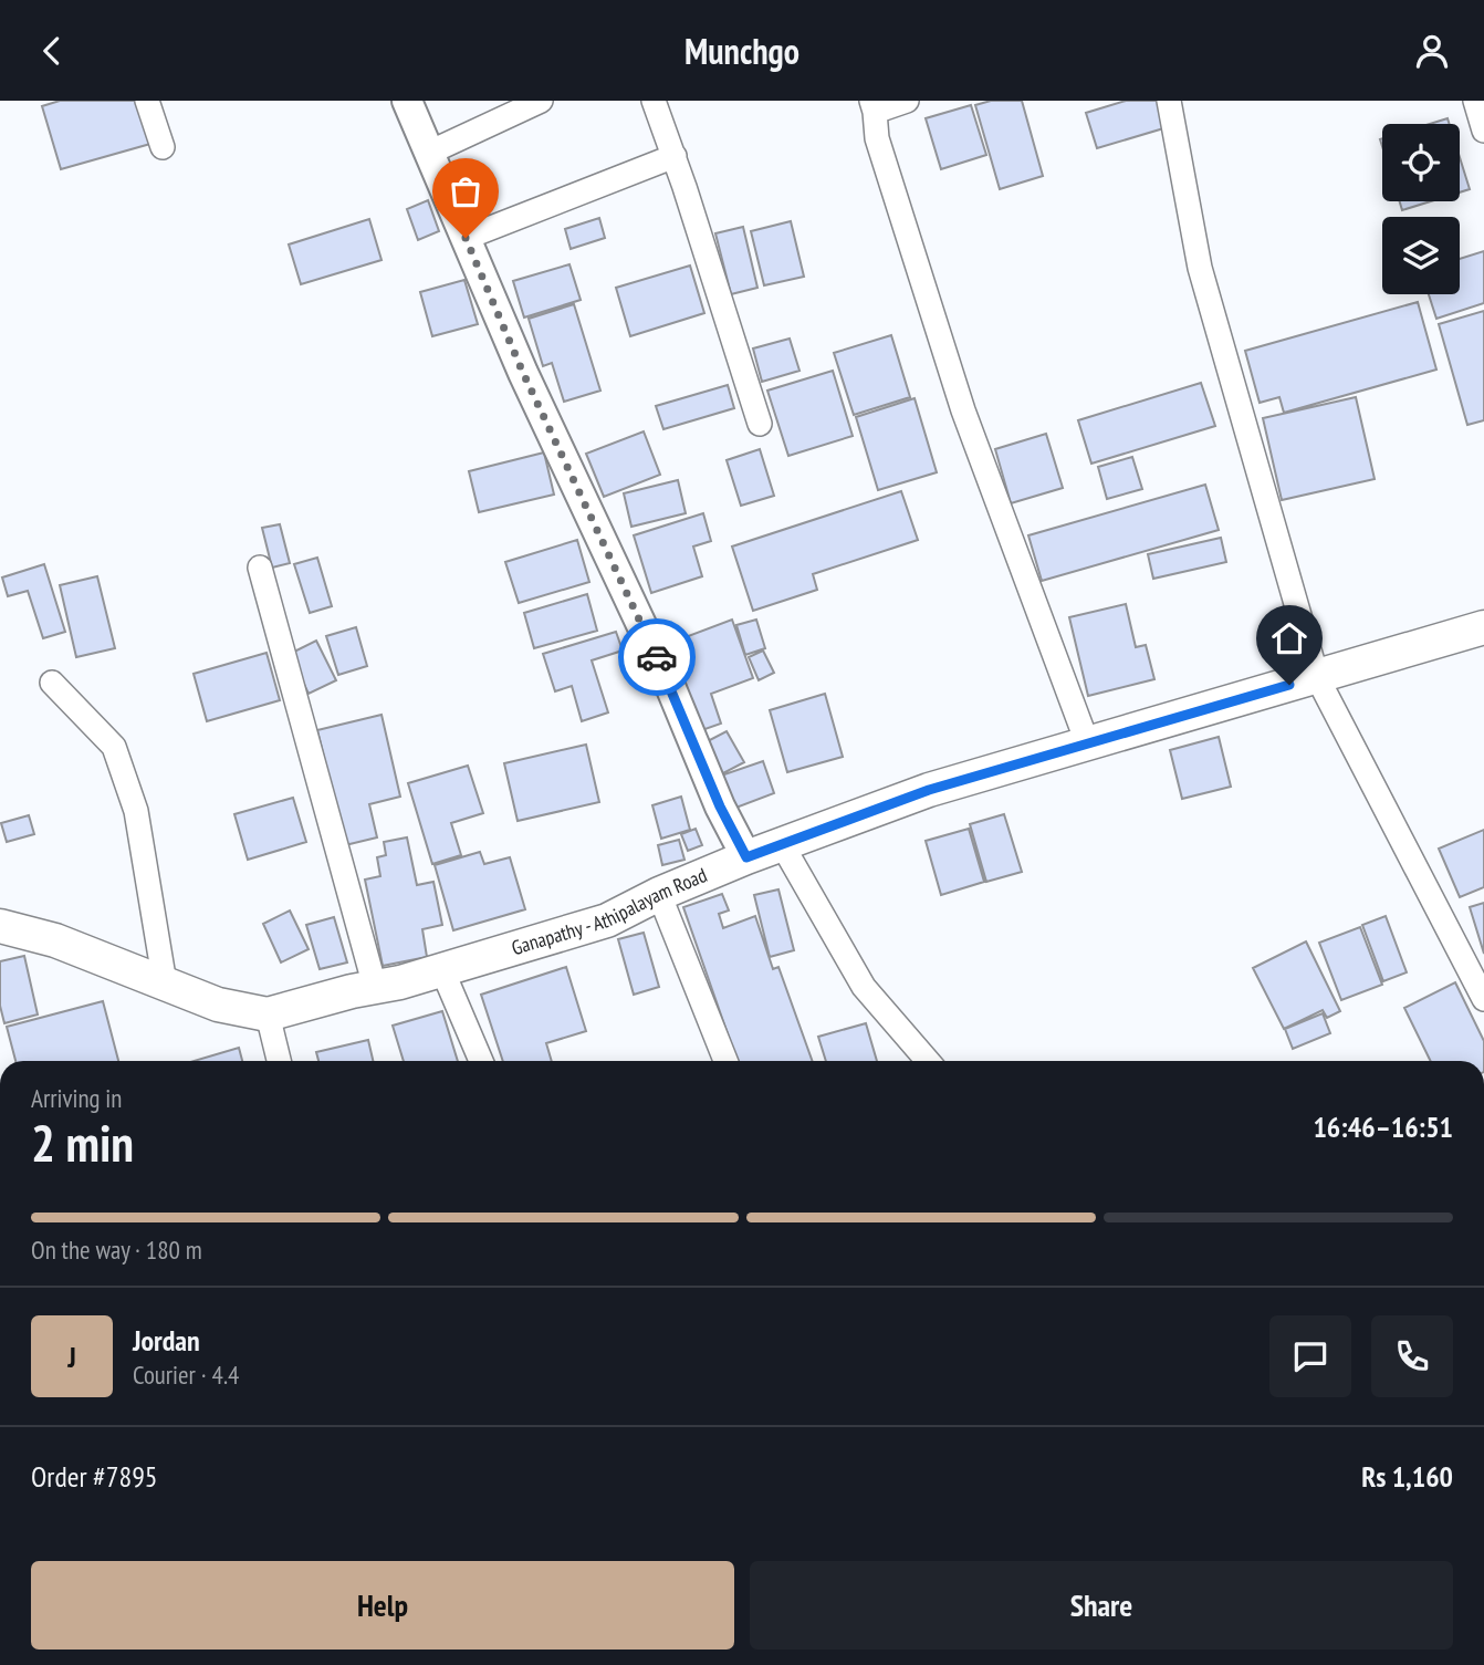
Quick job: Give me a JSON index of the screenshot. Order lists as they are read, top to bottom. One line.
{"streets":{"main road":["Ganapathy - Athipalayam Road"]},"page":{"header":"Munchgo","heading":["2 min","Arriving in","16:46–16:51"],"panel":["Jordan","Courier · 4.4","Order #7895","Rs 1,160"],"bar":"On the way · 180 m","round":"J","buttons":["Help","Share"]}}
